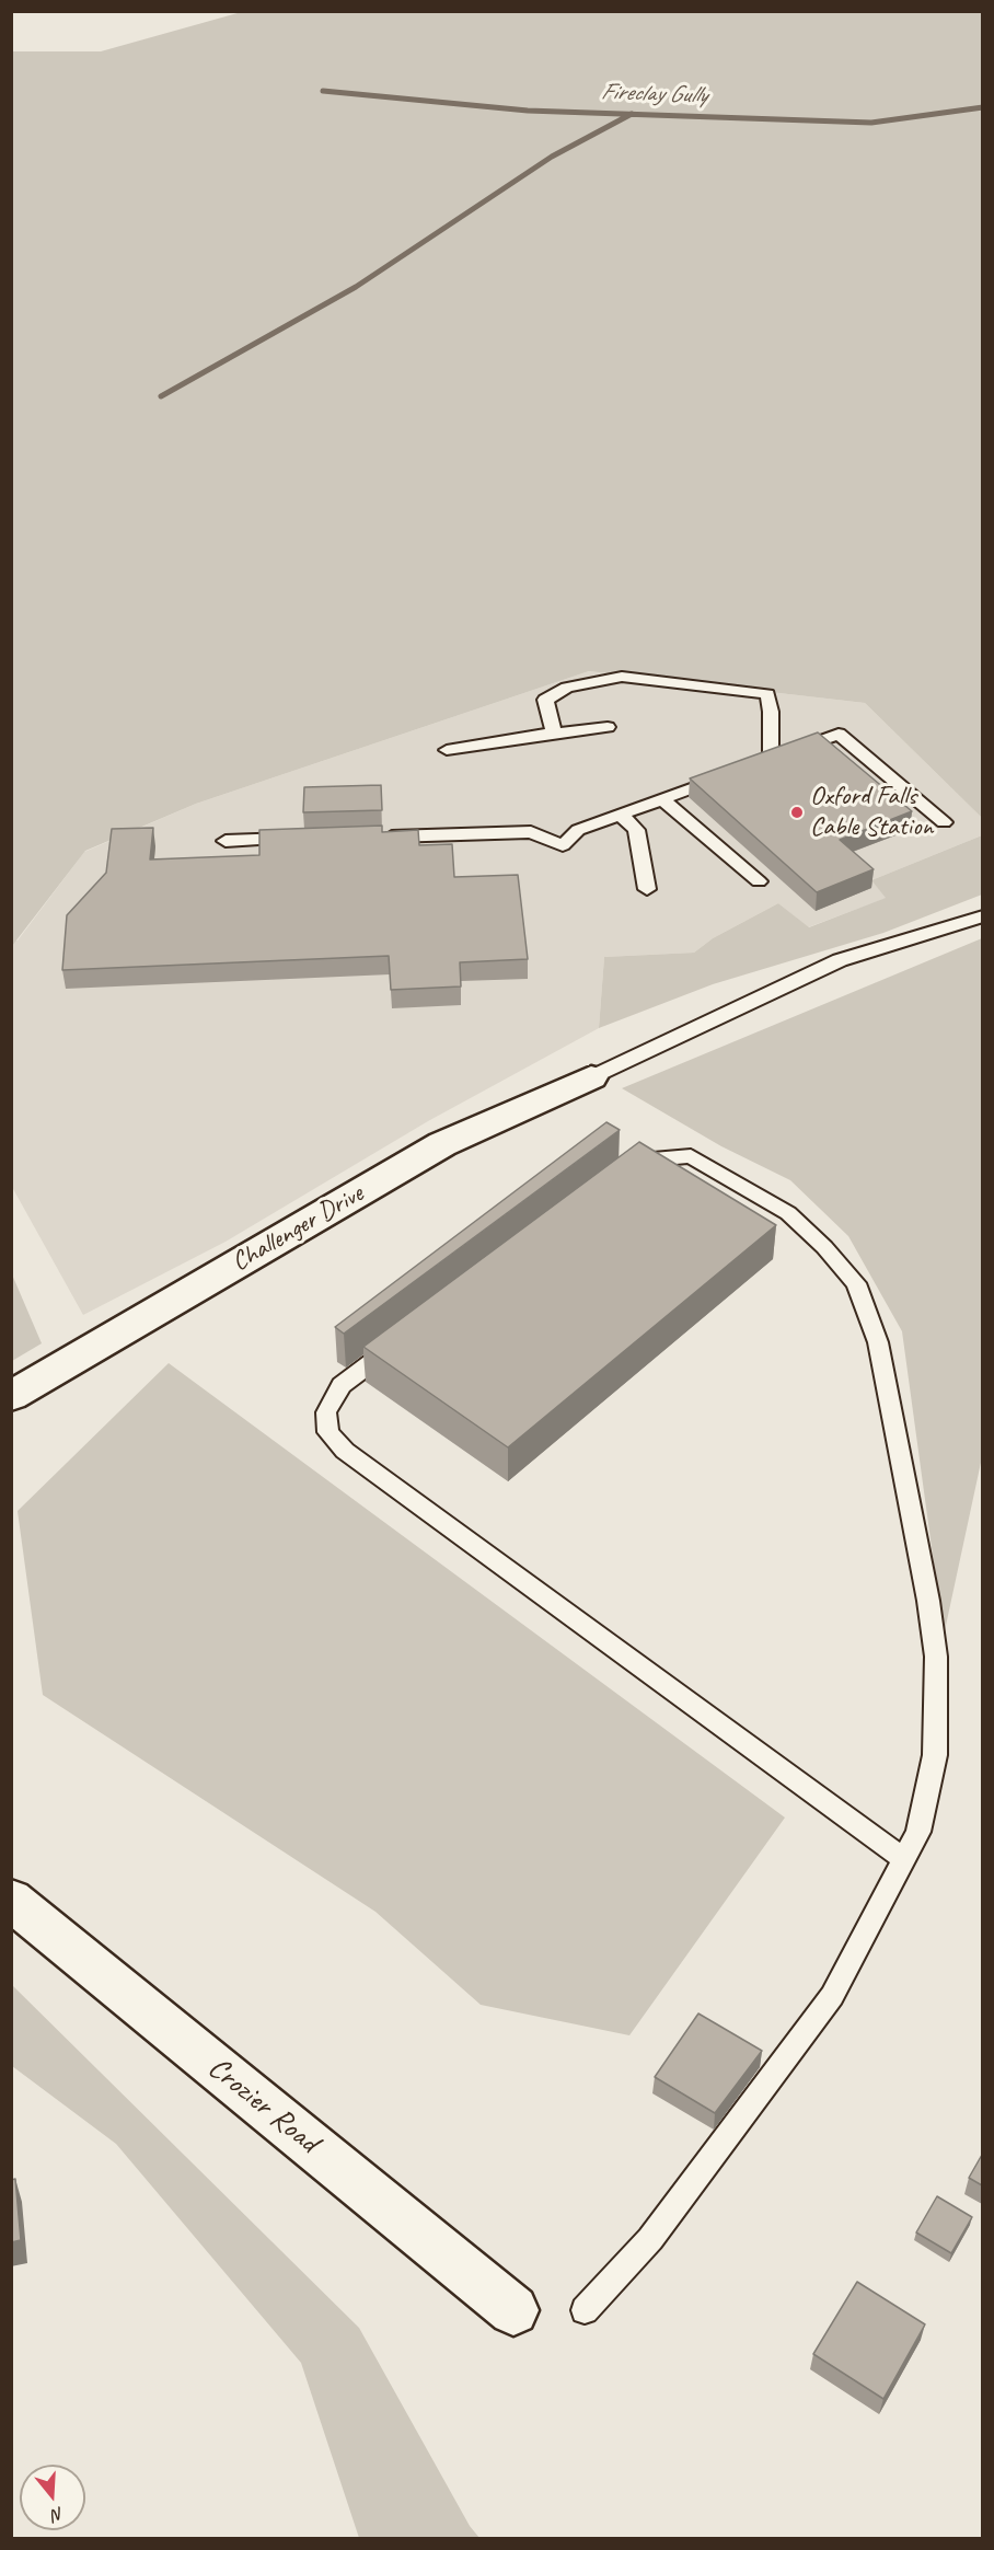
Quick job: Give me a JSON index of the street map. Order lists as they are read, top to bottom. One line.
{"streets":{"street":["Challenger Drive","Crozier Road"]},"water":["Fireclay Gully"],"places":["Oxford Falls Cable Station"],"north":"bottom"}
